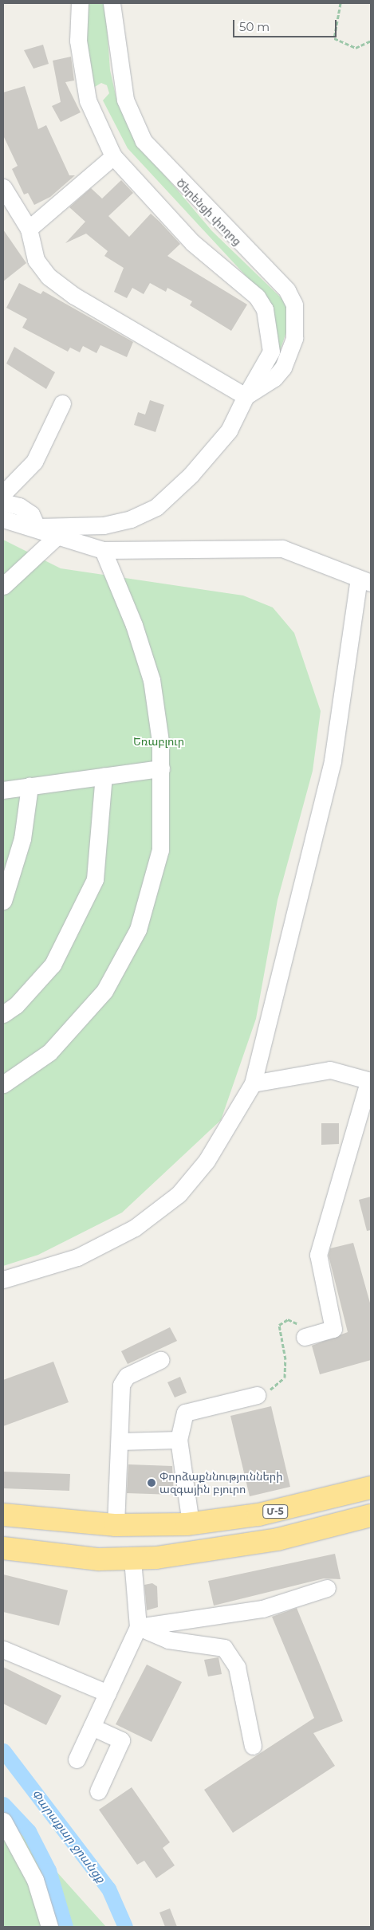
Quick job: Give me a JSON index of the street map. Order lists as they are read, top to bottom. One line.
{"streets":{"highway":["Մ-5"],"street":["Ծերենցի փողոց"]},"water":["Փարաքար ջրանցք"],"parks":["Եռաբլուր"],"places":["Փորձաքննությունների ազգային բյուրո"],"scale_bar":"50 m"}
